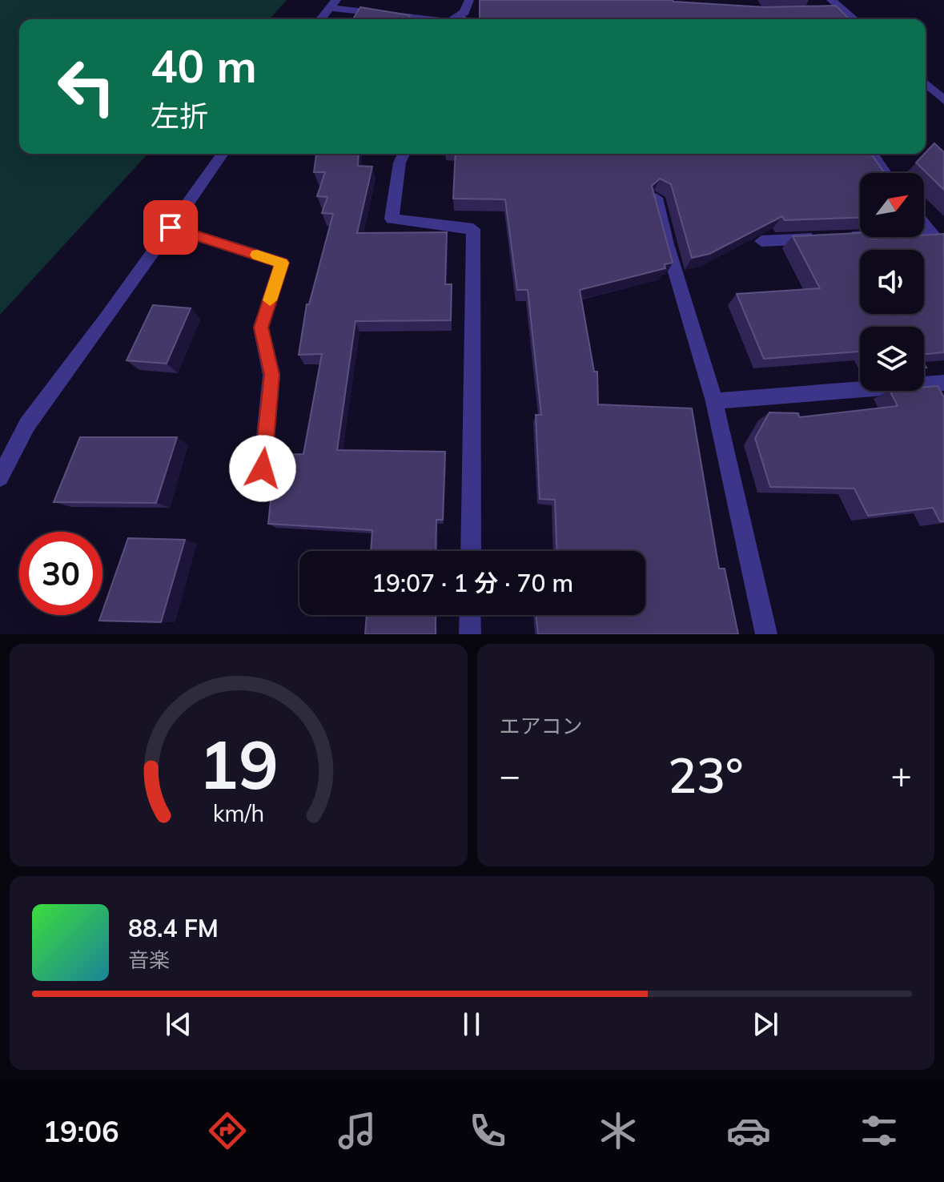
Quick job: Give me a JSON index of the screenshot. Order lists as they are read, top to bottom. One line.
{"north":"top right","page":{"turn":["40 m","左折"],"limit":"30","trip":"19:07 · 1 分 · 70 m","tile":"エアコン","heat":["−","23°","+"],"song":["88.4 FM","音楽"],"tabs":"19:06","gauge":["19","km/h"]}}
